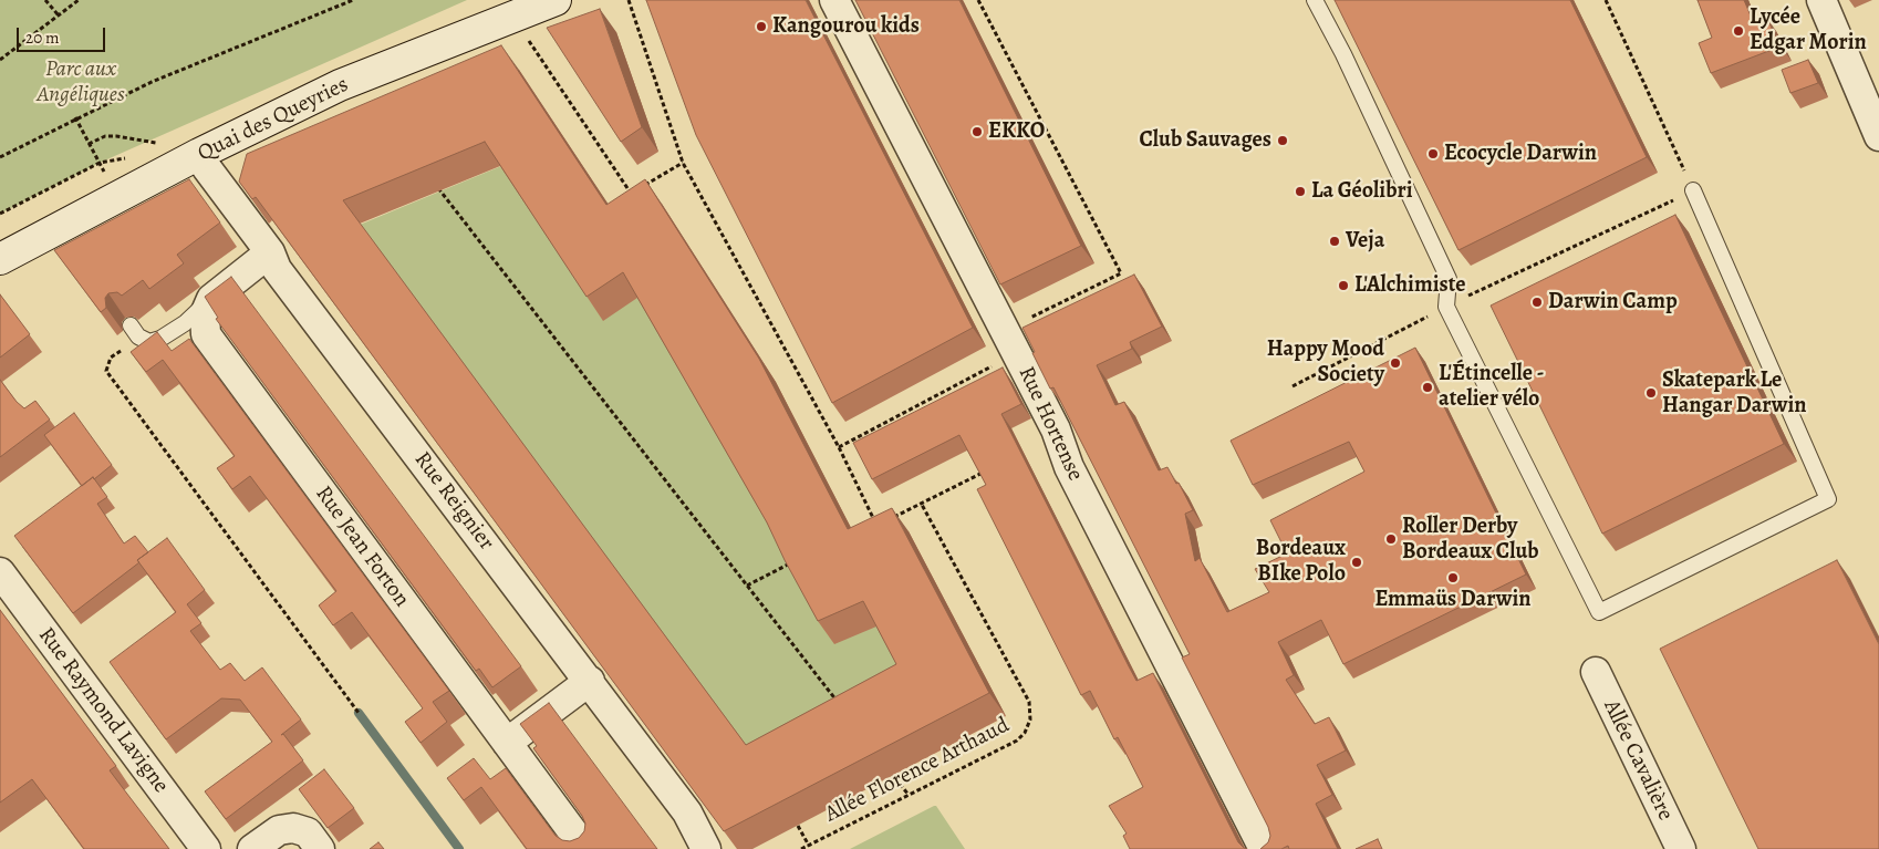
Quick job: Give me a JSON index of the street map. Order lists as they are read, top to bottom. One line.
{"streets":{"main road":["Quai des Queyries"],"street":["Rue Hortense","Rue Reignier","Rue Jean Forton","Rue Raymond Lavigne","Allée Cavalière"],"path":["Allée Florence Arthaud"]},"crossings":[["Quai des Queyries","Rue Reignier"]],"parks":["Parc aux Angéliques"],"places":["Kangourou kids","Lycée Edgar Morin","EKKO","Club Sauvages","Ecocycle Darwin","La Géolibri","Veja","L'Alchimiste","Darwin Camp","Happy Mood Society","L'Étincelle - atelier vélo","Skatepark Le Hangar Darwin","Roller Derby Bordeaux Club","Bordeaux BIke Polo","Emmaüs Darwin"],"scale_bar":"20 m"}
